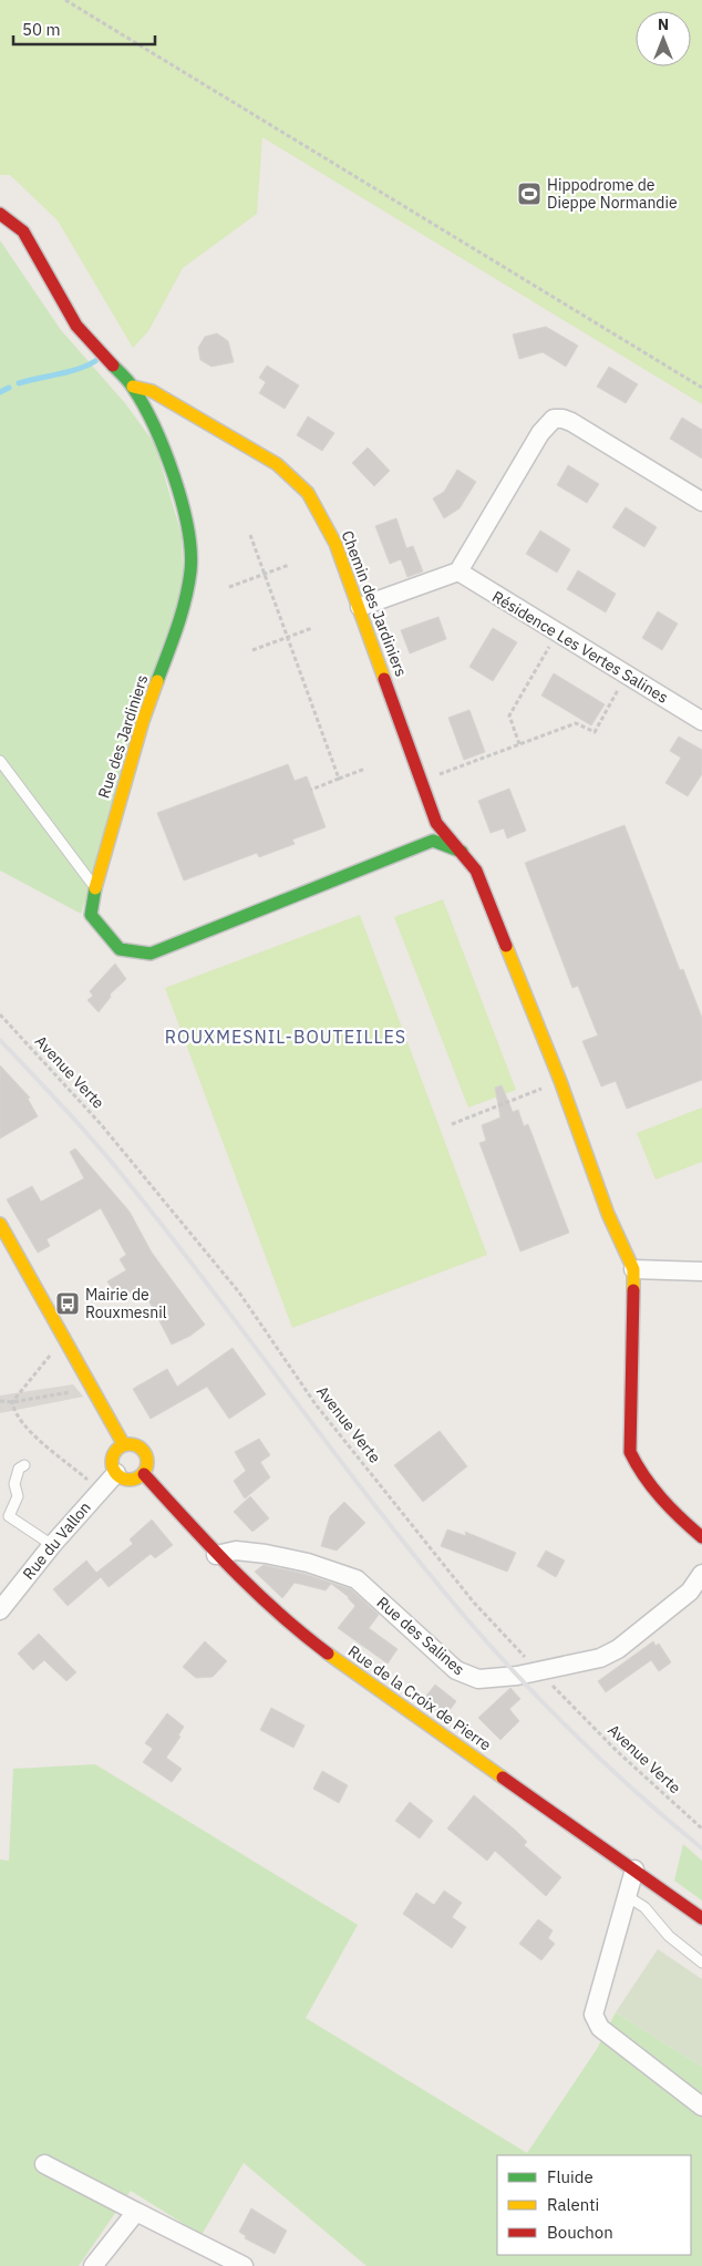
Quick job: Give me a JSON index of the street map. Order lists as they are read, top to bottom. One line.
{"streets":{"street":["Chemin des Jardiniers","Résidence Les Vertes Salines","Rue des Jardiniers","Rue du Vallon","Rue des Salines","Rue de la Croix de Pierre"],"path":["Avenue Verte"]},"crossings":[["Chemin des Jardiniers","Rue des Jardiniers"],["Avenue Verte","Rue des Salines"],["Rue du Vallon","Rue de la Croix de Pierre"],["Rue des Salines","Rue de la Croix de Pierre"]],"districts":["ROUXMESNIL-BOUTEILLES"],"places":{"sports":["Hippodrome de Dieppe Normandie"],"bus stop":["Mairie de Rouxmesnil"]},"legend":["Fluide","Ralenti","Bouchon"],"scale_bar":"50 m","north":"top"}
